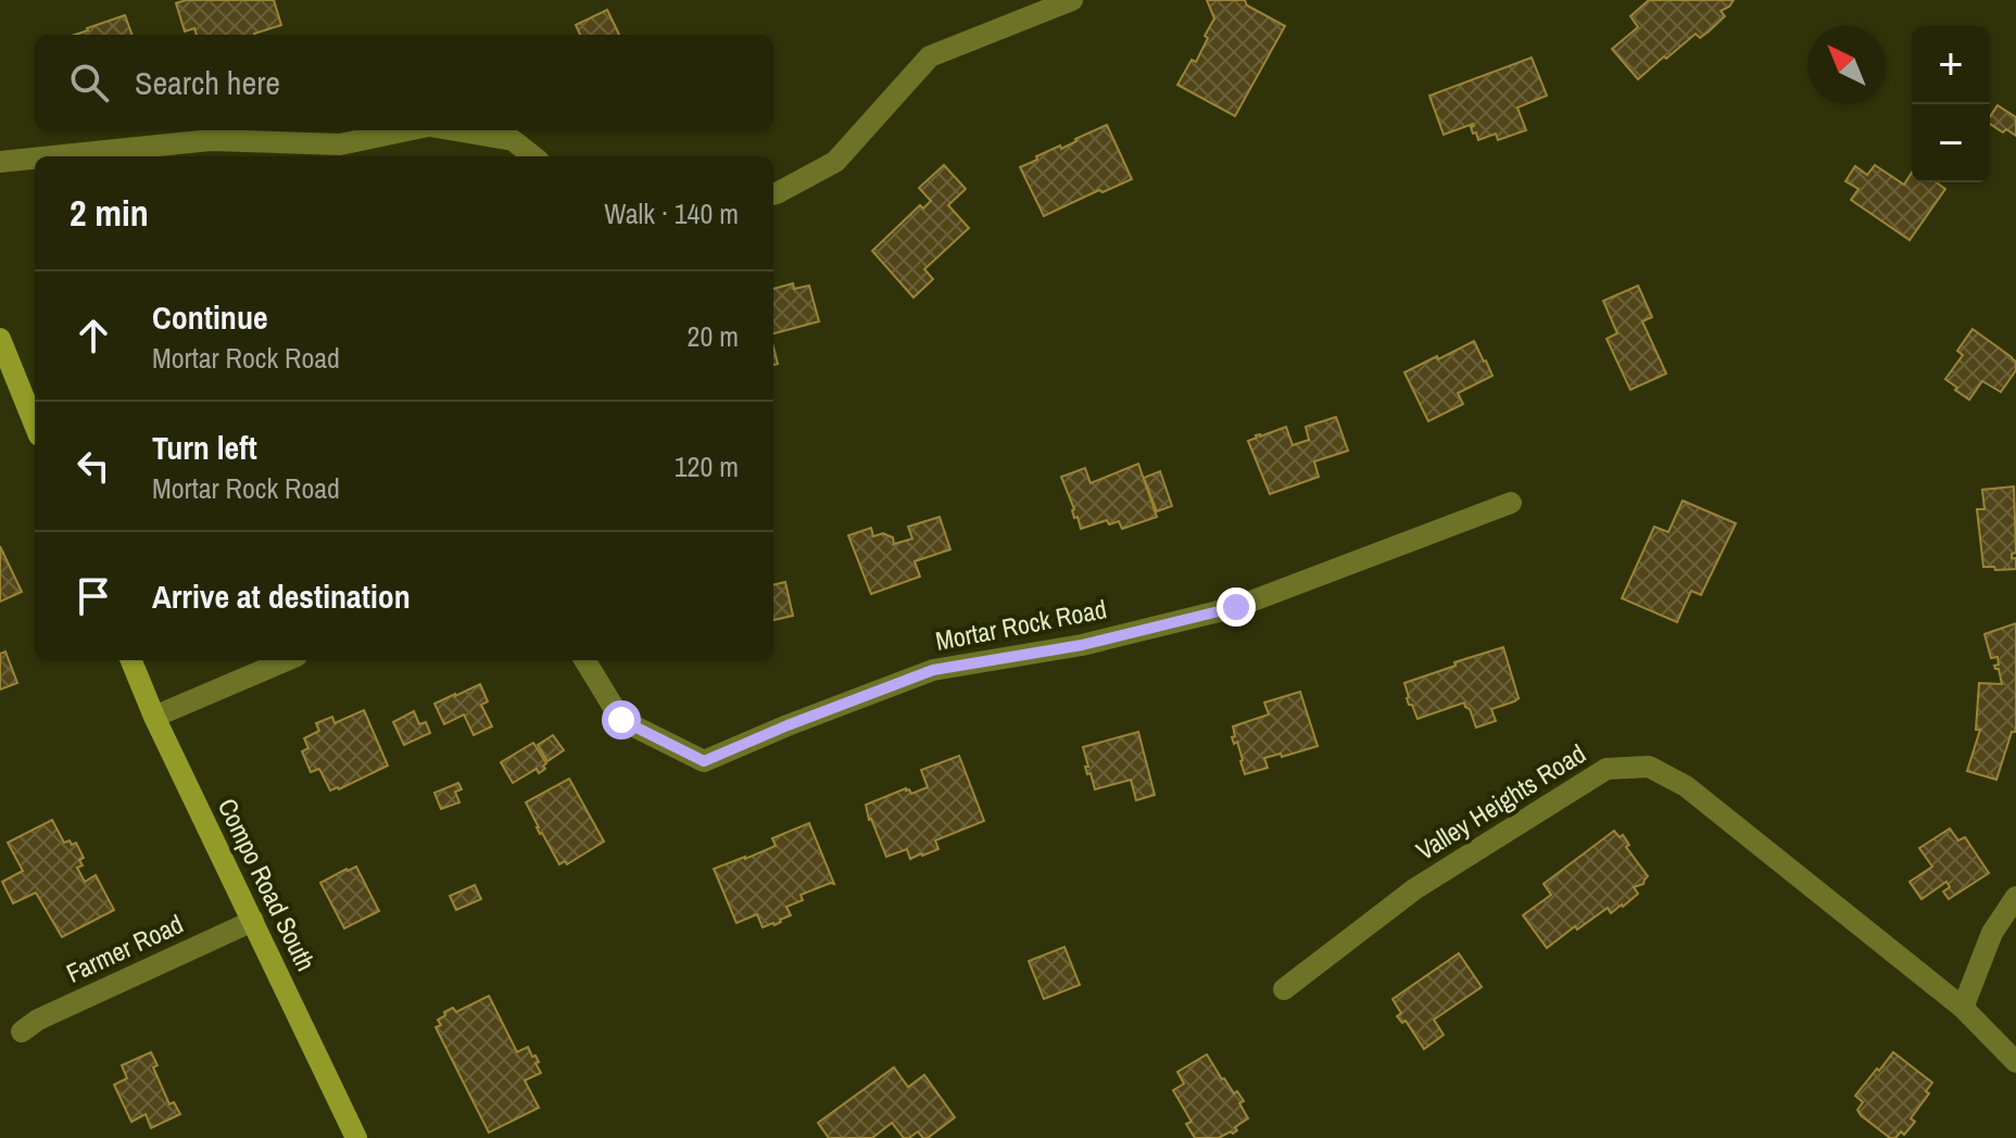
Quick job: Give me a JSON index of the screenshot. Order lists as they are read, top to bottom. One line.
{"streets":{"main road":["Compo Road South"],"street":["Mortar Rock Road","Valley Heights Road","Farmer Road"]},"crossings":[["Compo Road South","Farmer Road"]],"north":"top left","page":{"map_buttons":["+","−"],"search":"Search here","heading":["2 min","Walk · 140 m"],"list":[["Continue","Mortar Rock Road","20 m"],["Turn left","Mortar Rock Road","120 m"],"Arrive at destination"]}}
